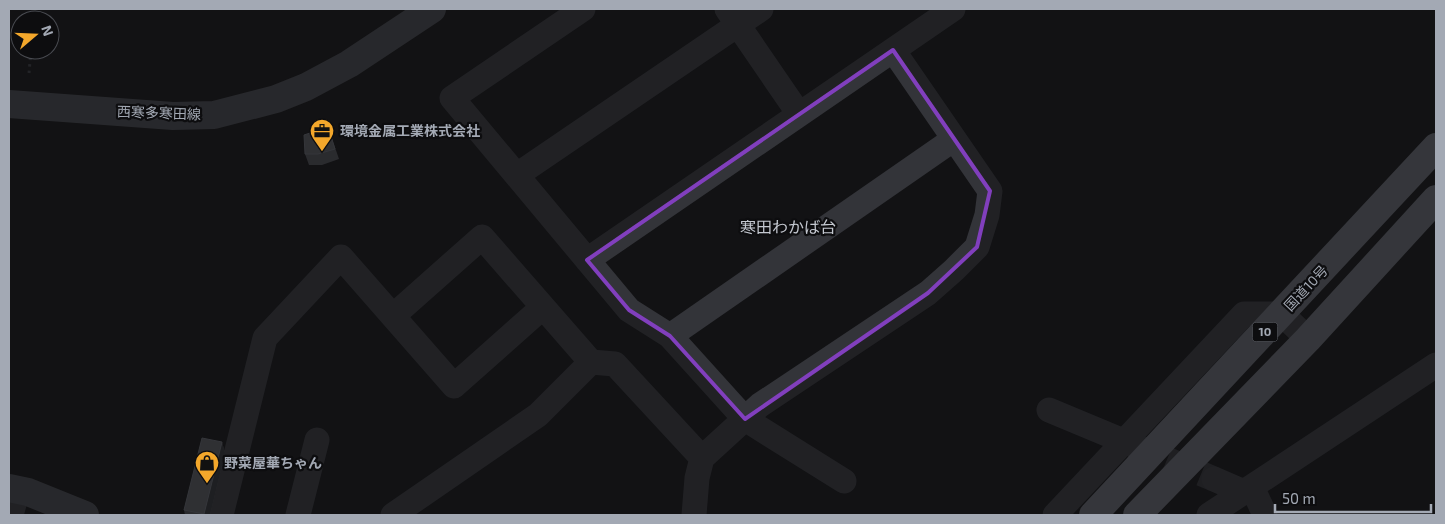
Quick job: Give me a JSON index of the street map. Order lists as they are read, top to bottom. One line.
{"streets":{"highway":["国道10号","10"],"main road":["西寒多寒田線"]},"districts":["寒田わかば台"],"places":{"office":["環境金属工業株式会社"],"shop":["野菜屋華ちゃん"]},"scale_bar":"50 m","north":"right"}
